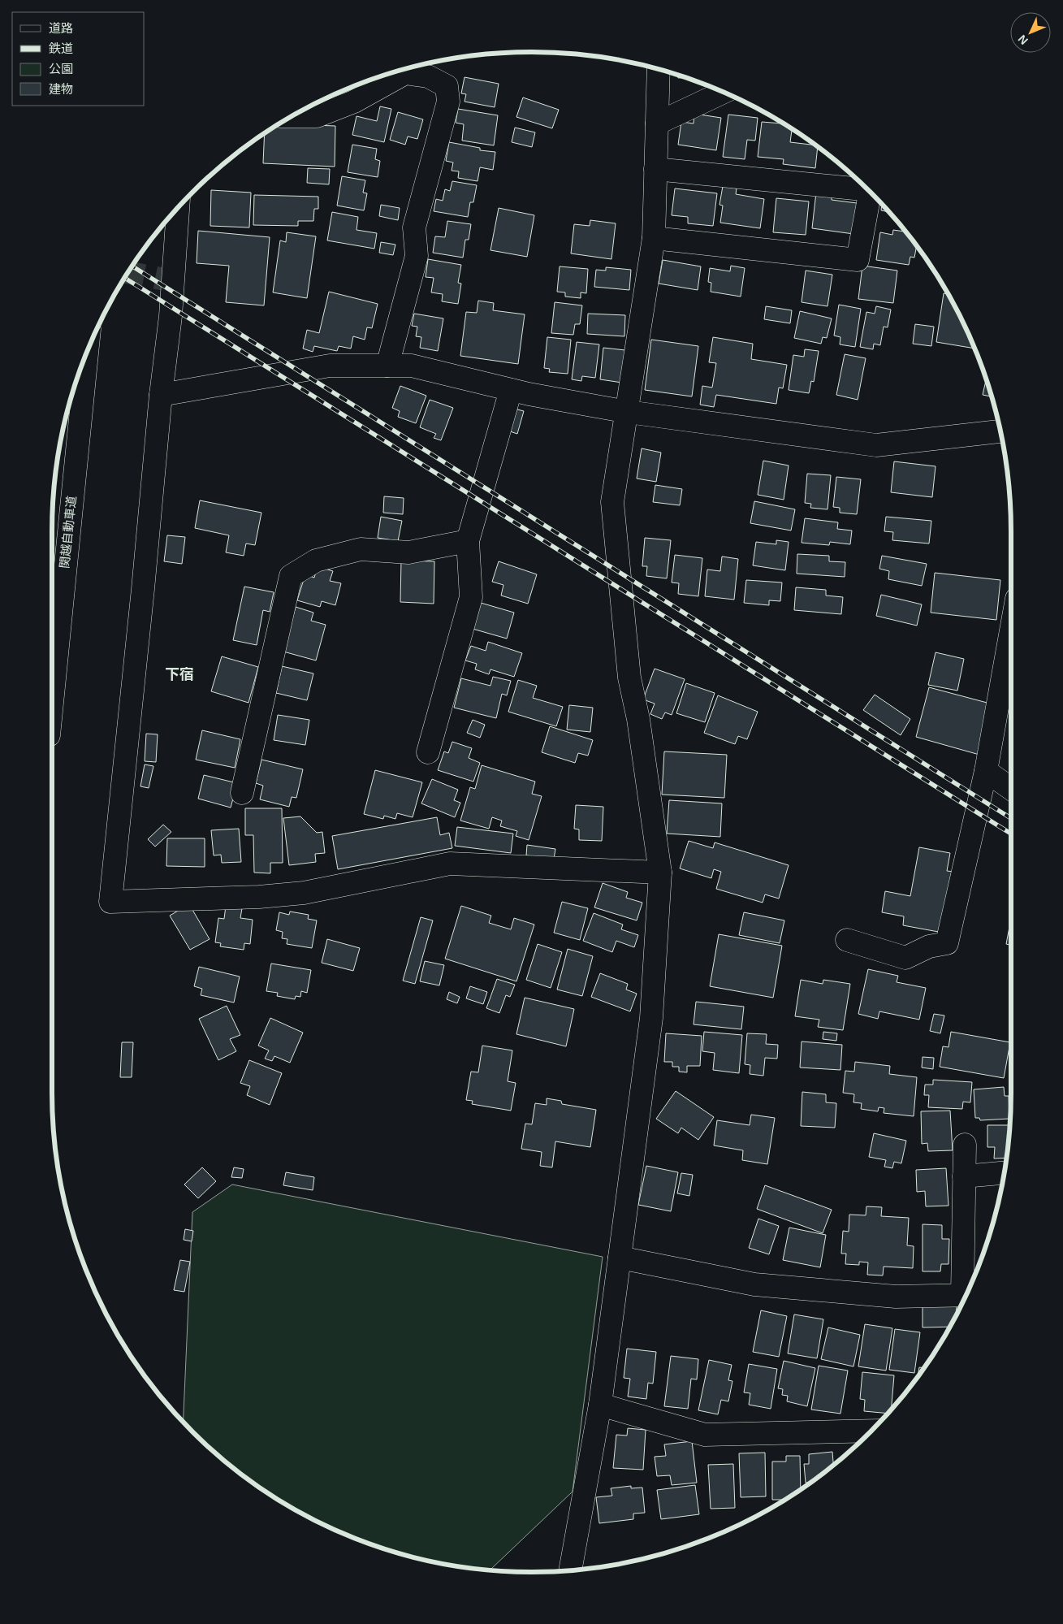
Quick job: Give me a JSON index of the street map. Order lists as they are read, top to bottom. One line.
{"streets":{"main road":["関越自動車道"]},"districts":["下宿"],"legend":["道路","鉄道","公園","建物"],"north":"bottom left"}
